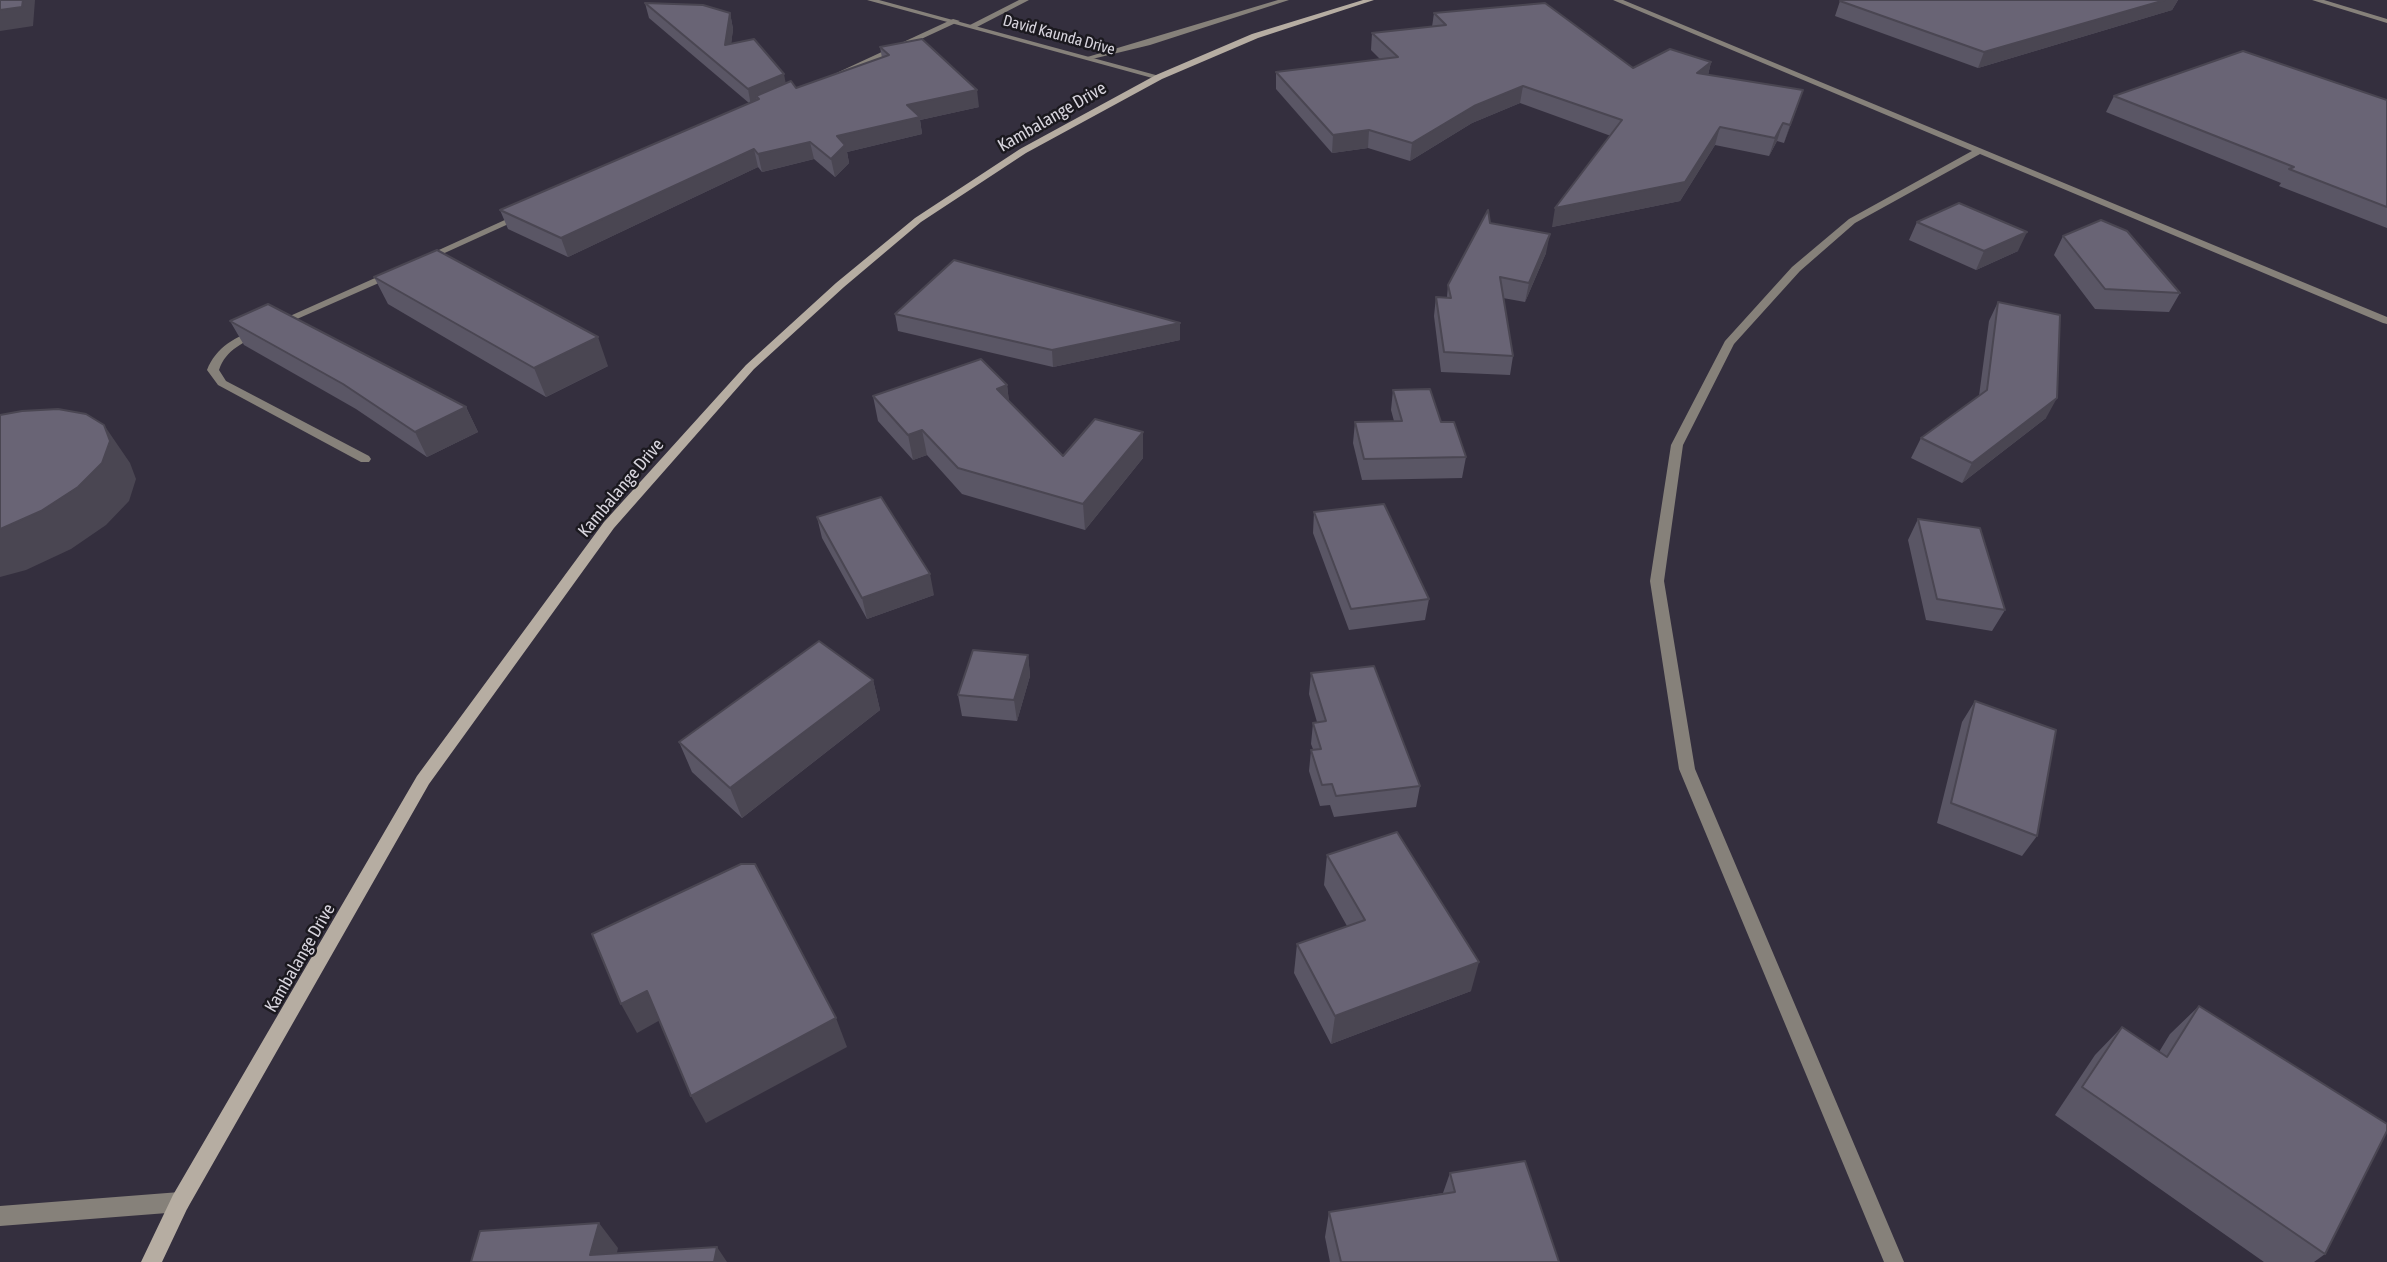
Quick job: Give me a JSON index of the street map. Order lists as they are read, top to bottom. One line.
{"streets":{"street":["David Kaunda Drive","Kambalange Drive"]},"crossings":[["David Kaunda Drive","Kambalange Drive"]]}
